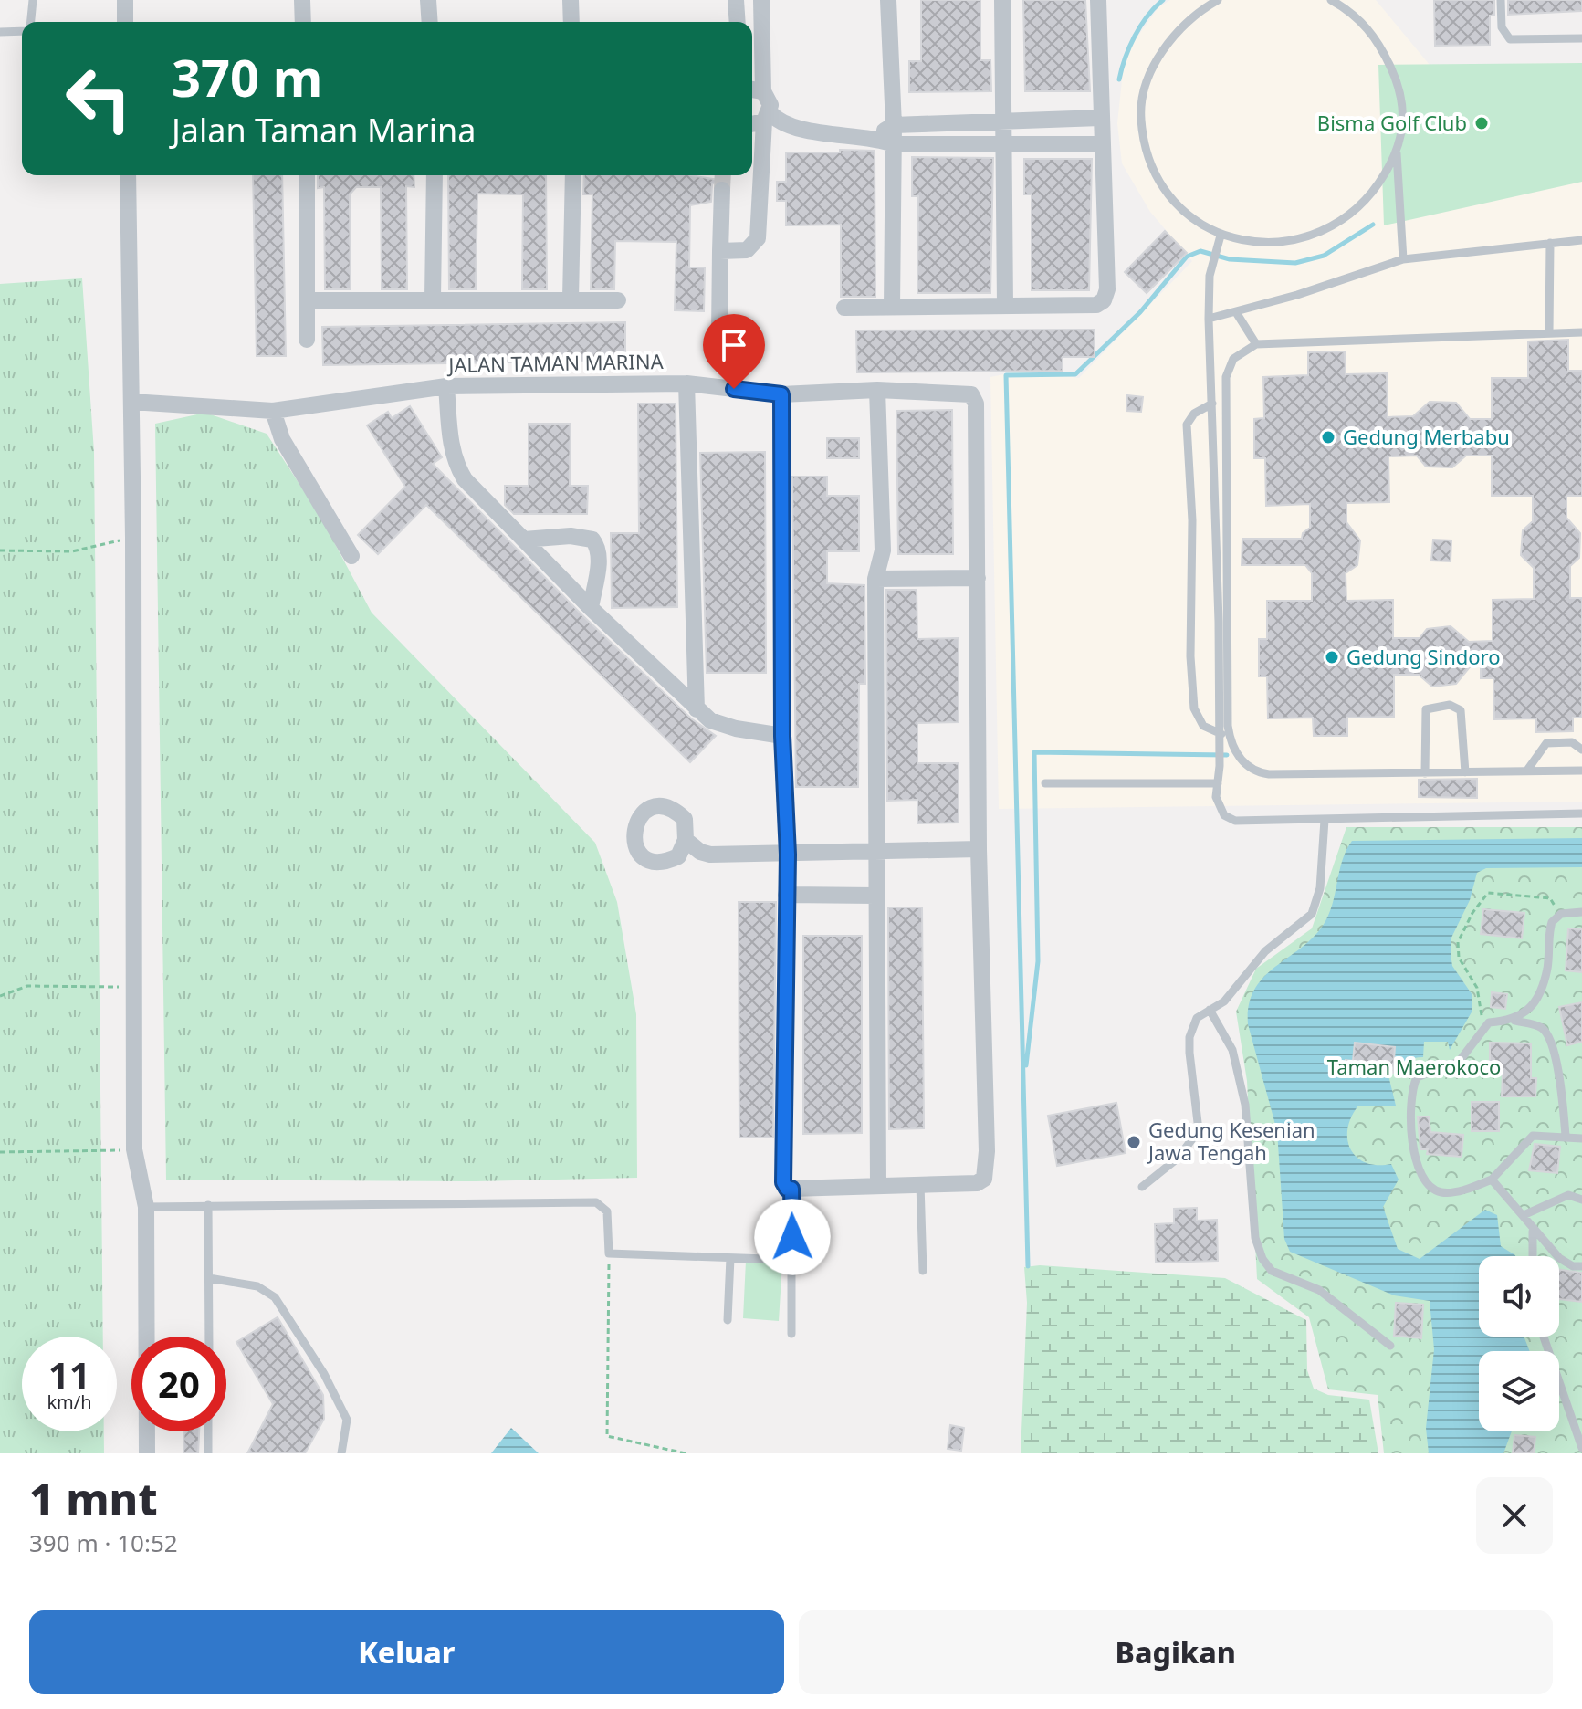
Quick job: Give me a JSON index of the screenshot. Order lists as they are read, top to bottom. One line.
{"streets":{"street":["JALAN TAMAN MARINA"]},"parks":["Taman Maerokoco"],"places":["Bisma Golf Club","Gedung Merbabu","Gedung Sindoro","Gedung Kesenian Jawa Tengah"],"page":{"turn":["370 m","Jalan Taman Marina"],"speed":"11 km/h","limit":"20","heading":["1 mnt","390 m · 10:52"],"buttons":["Keluar","Bagikan"]}}
